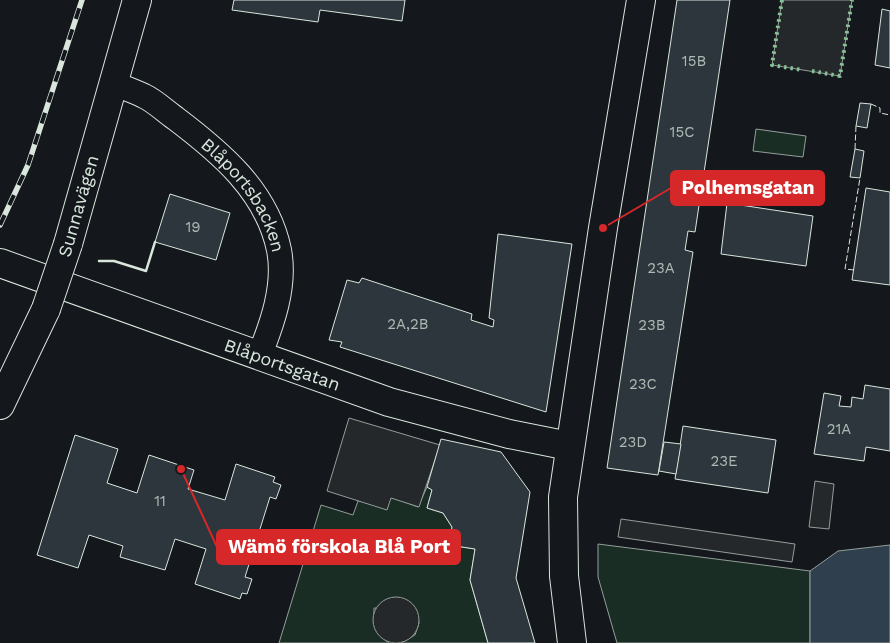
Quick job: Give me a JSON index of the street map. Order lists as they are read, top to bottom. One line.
{"streets":{"street":["Blåportsbacken","Sunnavägen","Blåportsgatan"]},"crossings":[["Blåportsbacken","Sunnavägen"],["Blåportsbacken","Blåportsgatan"]],"places":["Polhemsgatan","Wämö förskola Blå Port"],"house_numbers":["15B","15C","19","23A","2A,2B","23B","23C","21A","23D","23E","11"]}
